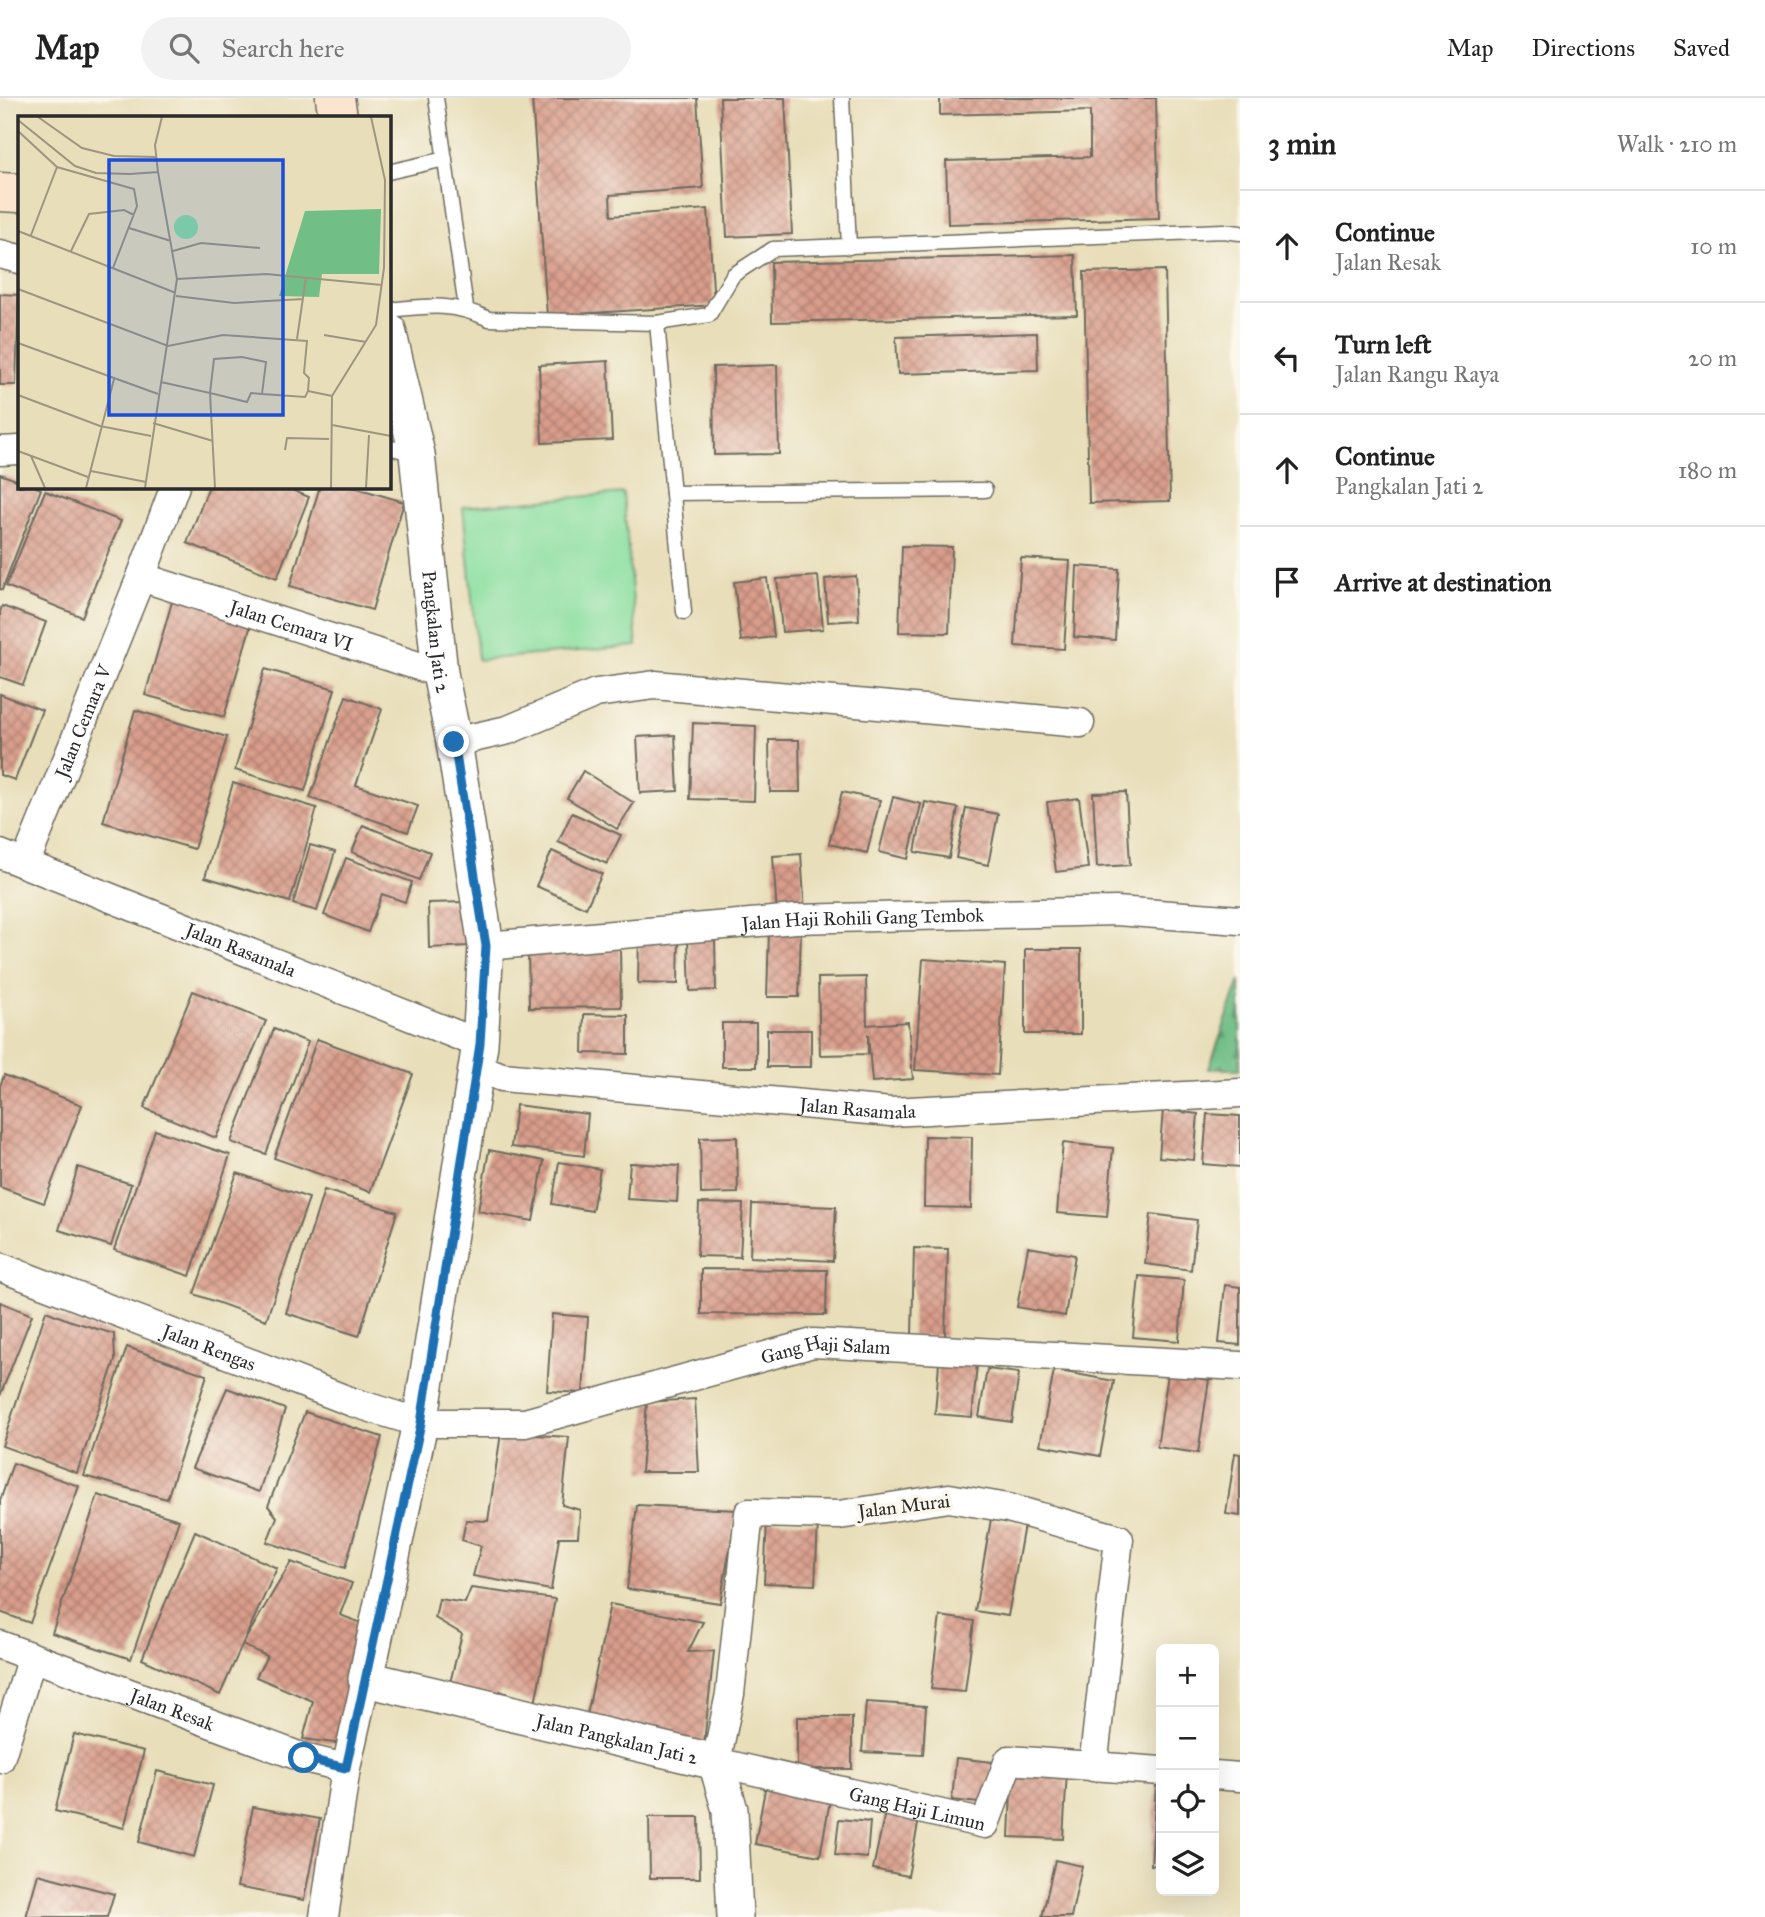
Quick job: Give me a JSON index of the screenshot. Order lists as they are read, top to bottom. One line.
{"streets":{"street":["Jalan Cemara VI","Pangkalan Jati 2","Jalan Cemara V","Jalan Haji Rohili Gang Tembok","Jalan Rasamala","Jalan Rengas","Gang Haji Salam","Jalan Murai","Jalan Resak","Jalan Pangkalan Jati 2","Gang Haji Limun"]},"crossings":[["Jalan Cemara VI","Pangkalan Jati 2"],["Jalan Cemara VI","Jalan Cemara V"],["Pangkalan Jati 2","Jalan Haji Rohili Gang Tembok"],["Pangkalan Jati 2","Jalan Rasamala"],["Pangkalan Jati 2","Jalan Rengas"],["Pangkalan Jati 2","Gang Haji Salam"],["Pangkalan Jati 2","Jalan Pangkalan Jati 2"],["Jalan Cemara V","Jalan Rasamala"],["Jalan Rengas","Gang Haji Salam"],["Jalan Murai","Jalan Pangkalan Jati 2"],["Jalan Murai","Gang Haji Limun"],["Jalan Pangkalan Jati 2","Gang Haji Limun"]],"page":{"header":"Map","search":"Search here","nav":["Map","Directions","Saved"],"heading":["3 min","Walk · 210 m"],"list":[["Continue","Jalan Resak","10 m"],["Turn left","Jalan Rangu Raya","20 m"],["Continue","Pangkalan Jati 2","180 m"],"Arrive at destination"],"map_buttons":["+","−"]}}
